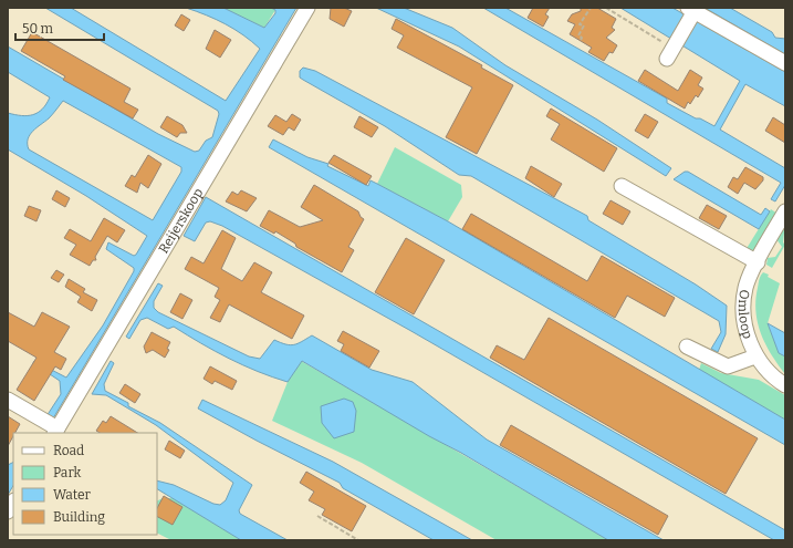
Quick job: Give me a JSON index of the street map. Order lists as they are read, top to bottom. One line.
{"streets":{"street":["Reijerskoop","Omloop"]},"legend":["Road","Park","Water","Building"],"scale_bar":"50 m"}
